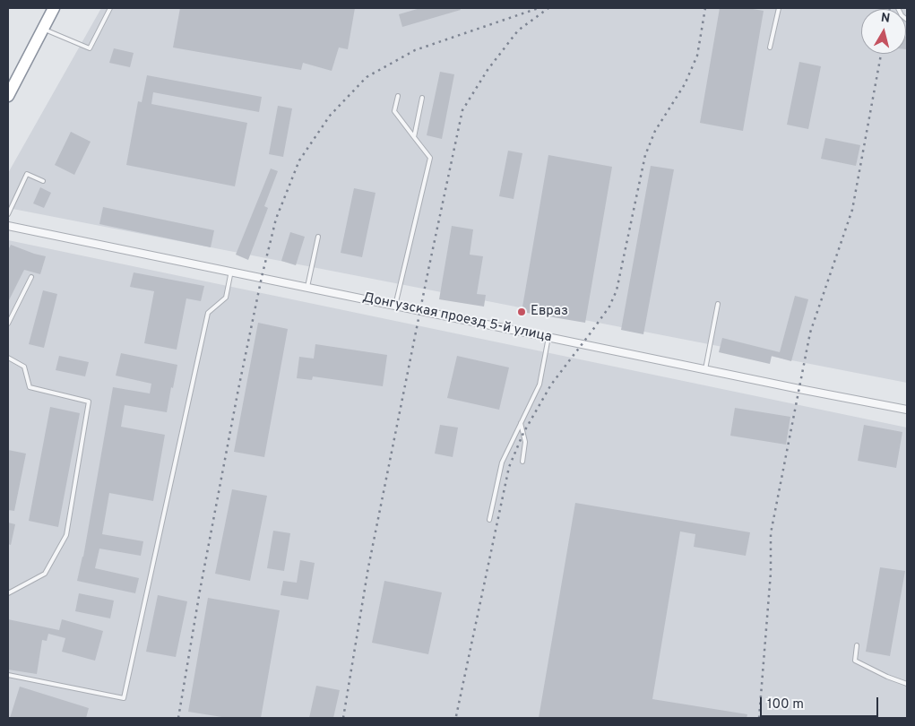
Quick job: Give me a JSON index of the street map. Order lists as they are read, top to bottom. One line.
{"streets":{"street":["Донгузская проезд 5-й улица"]},"places":["Евраз"],"scale_bar":"100 m","north":"top"}
